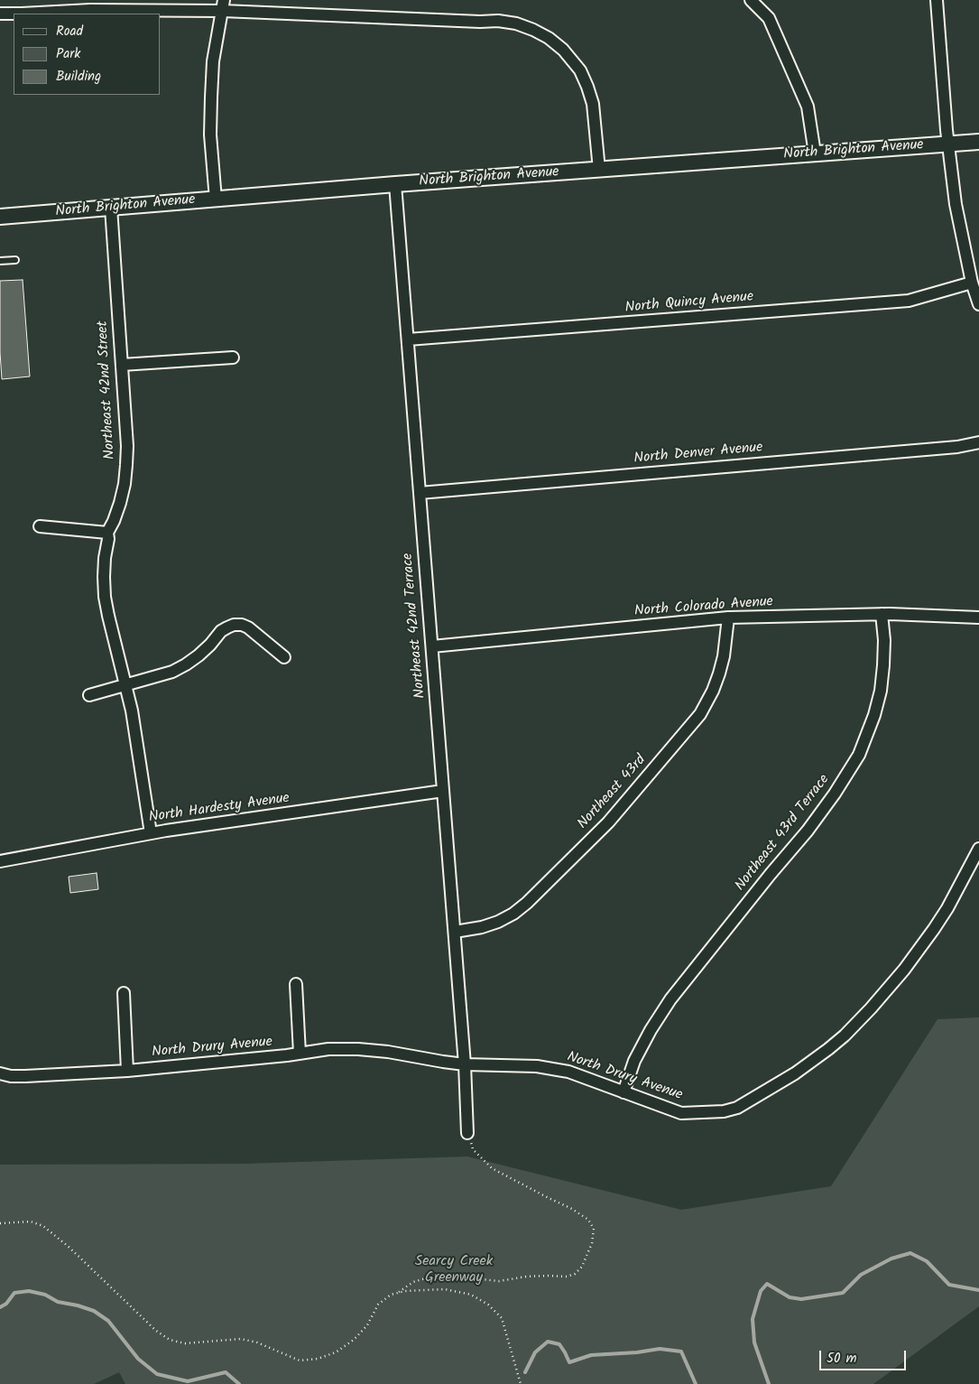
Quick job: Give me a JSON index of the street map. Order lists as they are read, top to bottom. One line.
{"streets":{"main road":["North Brighton Avenue"],"street":["North Quincy Avenue","Northeast 42nd Street","North Denver Avenue","North Colorado Avenue","Northeast 42nd Terrace","Northeast 43rd","North Hardesty Avenue","Northeast 43rd Terrace","North Drury Avenue"]},"crossings":[["North Brighton Avenue","Northeast 42nd Street"],["North Brighton Avenue","Northeast 42nd Terrace"],["North Quincy Avenue","Northeast 42nd Terrace"],["Northeast 42nd Street","North Hardesty Avenue"],["North Denver Avenue","Northeast 42nd Terrace"],["North Colorado Avenue","Northeast 42nd Terrace"],["North Colorado Avenue","Northeast 43rd"],["North Colorado Avenue","Northeast 43rd Terrace"],["Northeast 42nd Terrace","Northeast 43rd"],["Northeast 42nd Terrace","North Hardesty Avenue"],["Northeast 42nd Terrace","North Drury Avenue"],["Northeast 43rd Terrace","North Drury Avenue"]],"parks":["Searcy Creek Greenway"],"legend":["Road","Park","Building"],"scale_bar":"50 m"}
